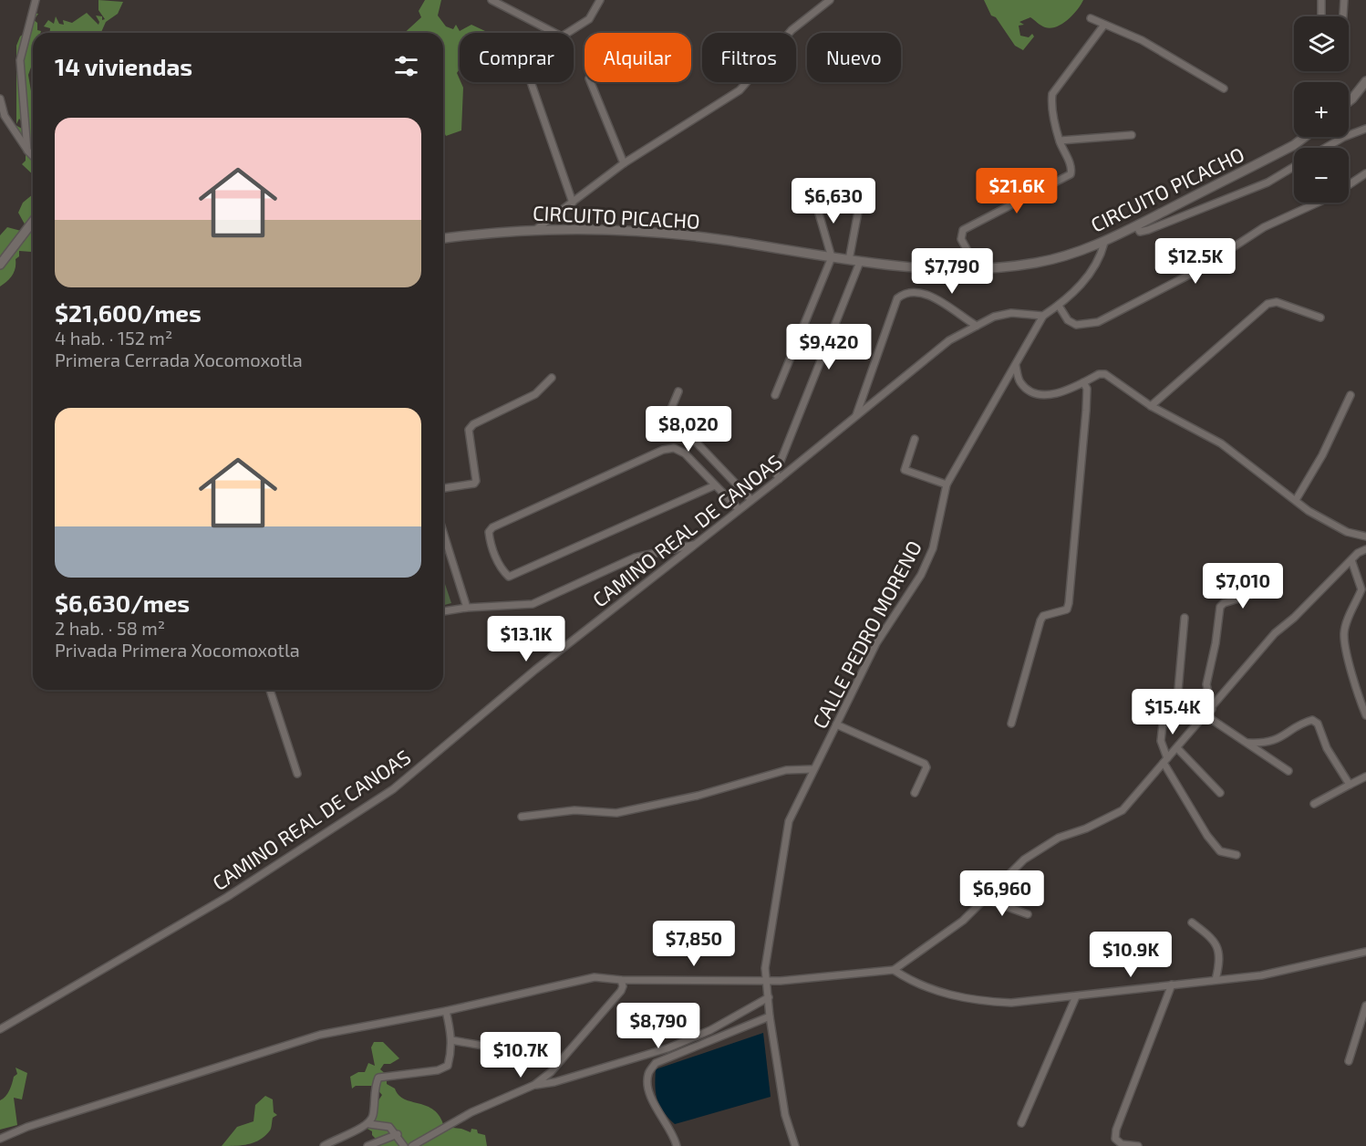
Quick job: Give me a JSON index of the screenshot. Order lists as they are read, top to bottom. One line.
{"streets":{"main road":["CIRCUITO PICACHO"],"street":["CAMINO REAL DE CANOAS","CALLE PEDRO MORENO"]},"crossings":[["CIRCUITO PICACHO","CALLE PEDRO MORENO"],["CAMINO REAL DE CANOAS","CALLE PEDRO MORENO"]],"page":{"map_buttons":["+","−"],"chip":["Comprar","Alquilar","Filtros","Nuevo"],"heading":"14 viviendas","list":[{"name":"$21,600/mes","note":"4 hab. · 152 m² · Primera Cerrada Xocomoxotla"},{"name":"$6,630/mes","note":"2 hab. · 58 m² · Privada Primera Xocomoxotla"}],"price":["$21.6K","$6,630","$12.5K","$7,790","$9,420","$8,020","$7,010","$13.1K","$15.4K","$6,960","$7,850","$10.9K","$8,790","$10.7K"]}}
